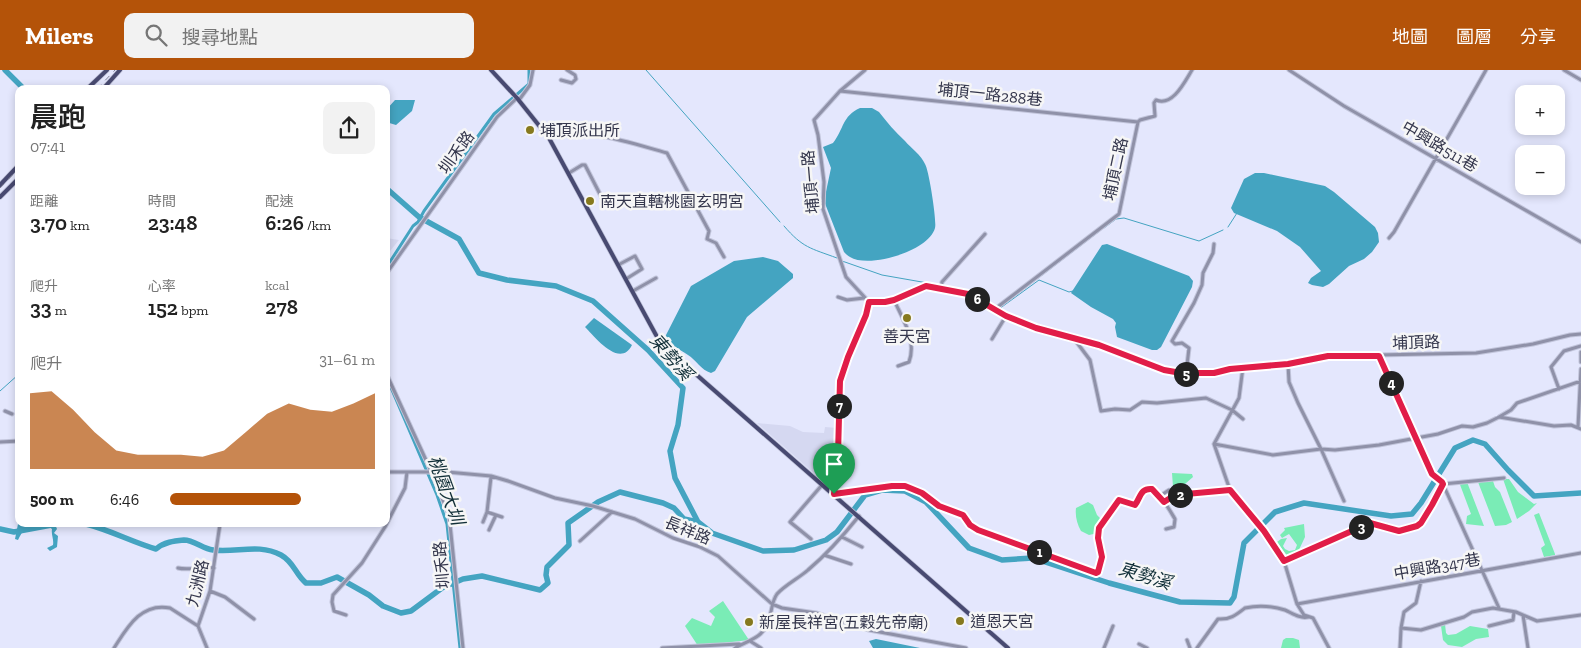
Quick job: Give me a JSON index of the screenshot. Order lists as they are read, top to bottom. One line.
{"streets":{"street":["埔頂一路288巷","中興路511巷","圳禾路","埔頂二路","埔頂一路","埔頂路","長祥路","中興路347巷","九洲路"]},"crossings":[["埔頂一路288巷","埔頂二路"],["埔頂一路288巷","埔頂一路"],["圳禾路","長祥路"],["埔頂二路","埔頂路"],["埔頂一路","埔頂路"]],"water":["東勢溪","桃園大圳"],"places":["埔頂派出所","南天直轄桃園玄明宮","善天宮","道恩天宮","新屋長祥宮(五穀先帝廟)"],"page":{"header":"Milers","search":"搜尋地點","nav":["地圖","圖層","分享"],"map_buttons":["+","−"],"heading":["晨跑","07:41"],"stats":[["距離","3.70 km"],["時間","23:48"],["配速","6:26 /km"],["爬升","33 m"],["心率","152 bpm"],["kcal","278"]],"pins":["6","5","4","7","2","3","1"],"chart":["爬升","31–61 m"],"list":[{"name":"500 m","note":"6:46"}]}}
